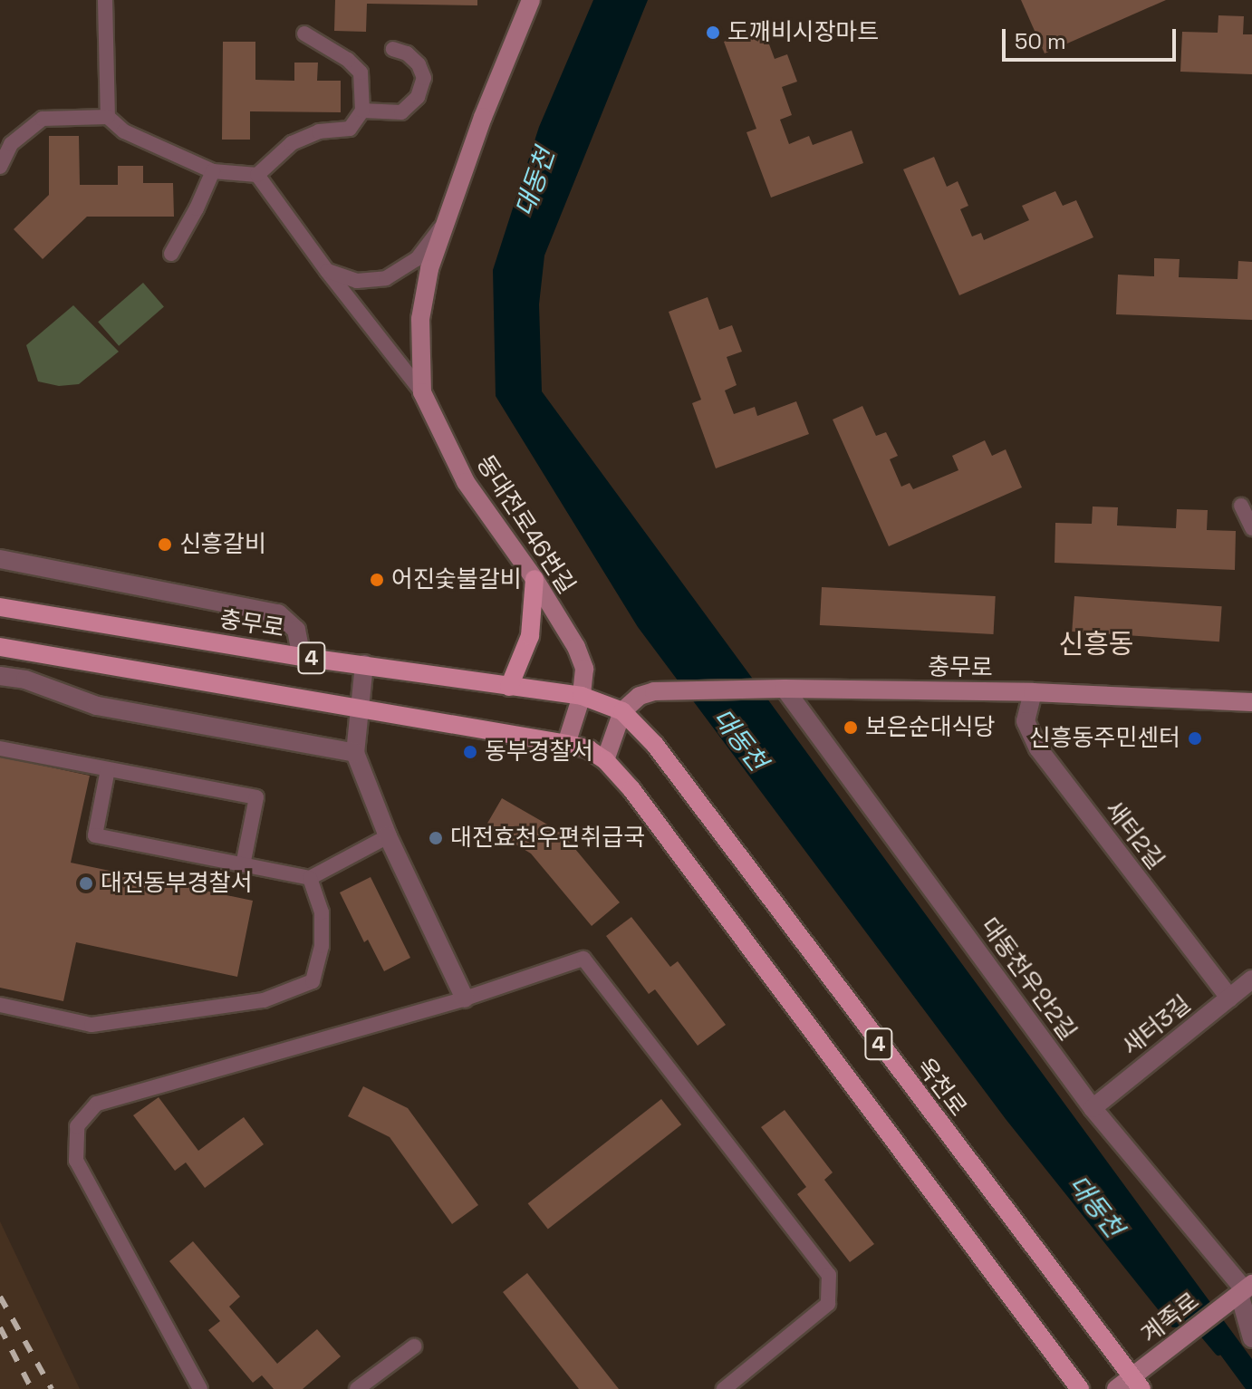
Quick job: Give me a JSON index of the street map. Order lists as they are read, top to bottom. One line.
{"streets":{"main road":["동대전로46번길","충무로","4","옥천로","계족로"],"street":["새터2길","대동천우안2길","새터3길"]},"crossings":[["동대전로46번길","충무로"],["동대전로46번길","4"],["충무로","새터2길"],["충무로","대동천우안2길"],["충무로","옥천로"],["새터2길","새터3길"],["대동천우안2길","새터3길"],["대동천우안2길","계족로"],["옥천로","계족로"]],"districts":["신흥동"],"water":["대동천"],"places":["도깨비시장마트","신흥갈비","어진숯불갈비","보은순대식당","신흥동주민센터","동부경찰서","대전효천우편취급국","대전동부경찰서"],"scale_bar":"50 m"}
